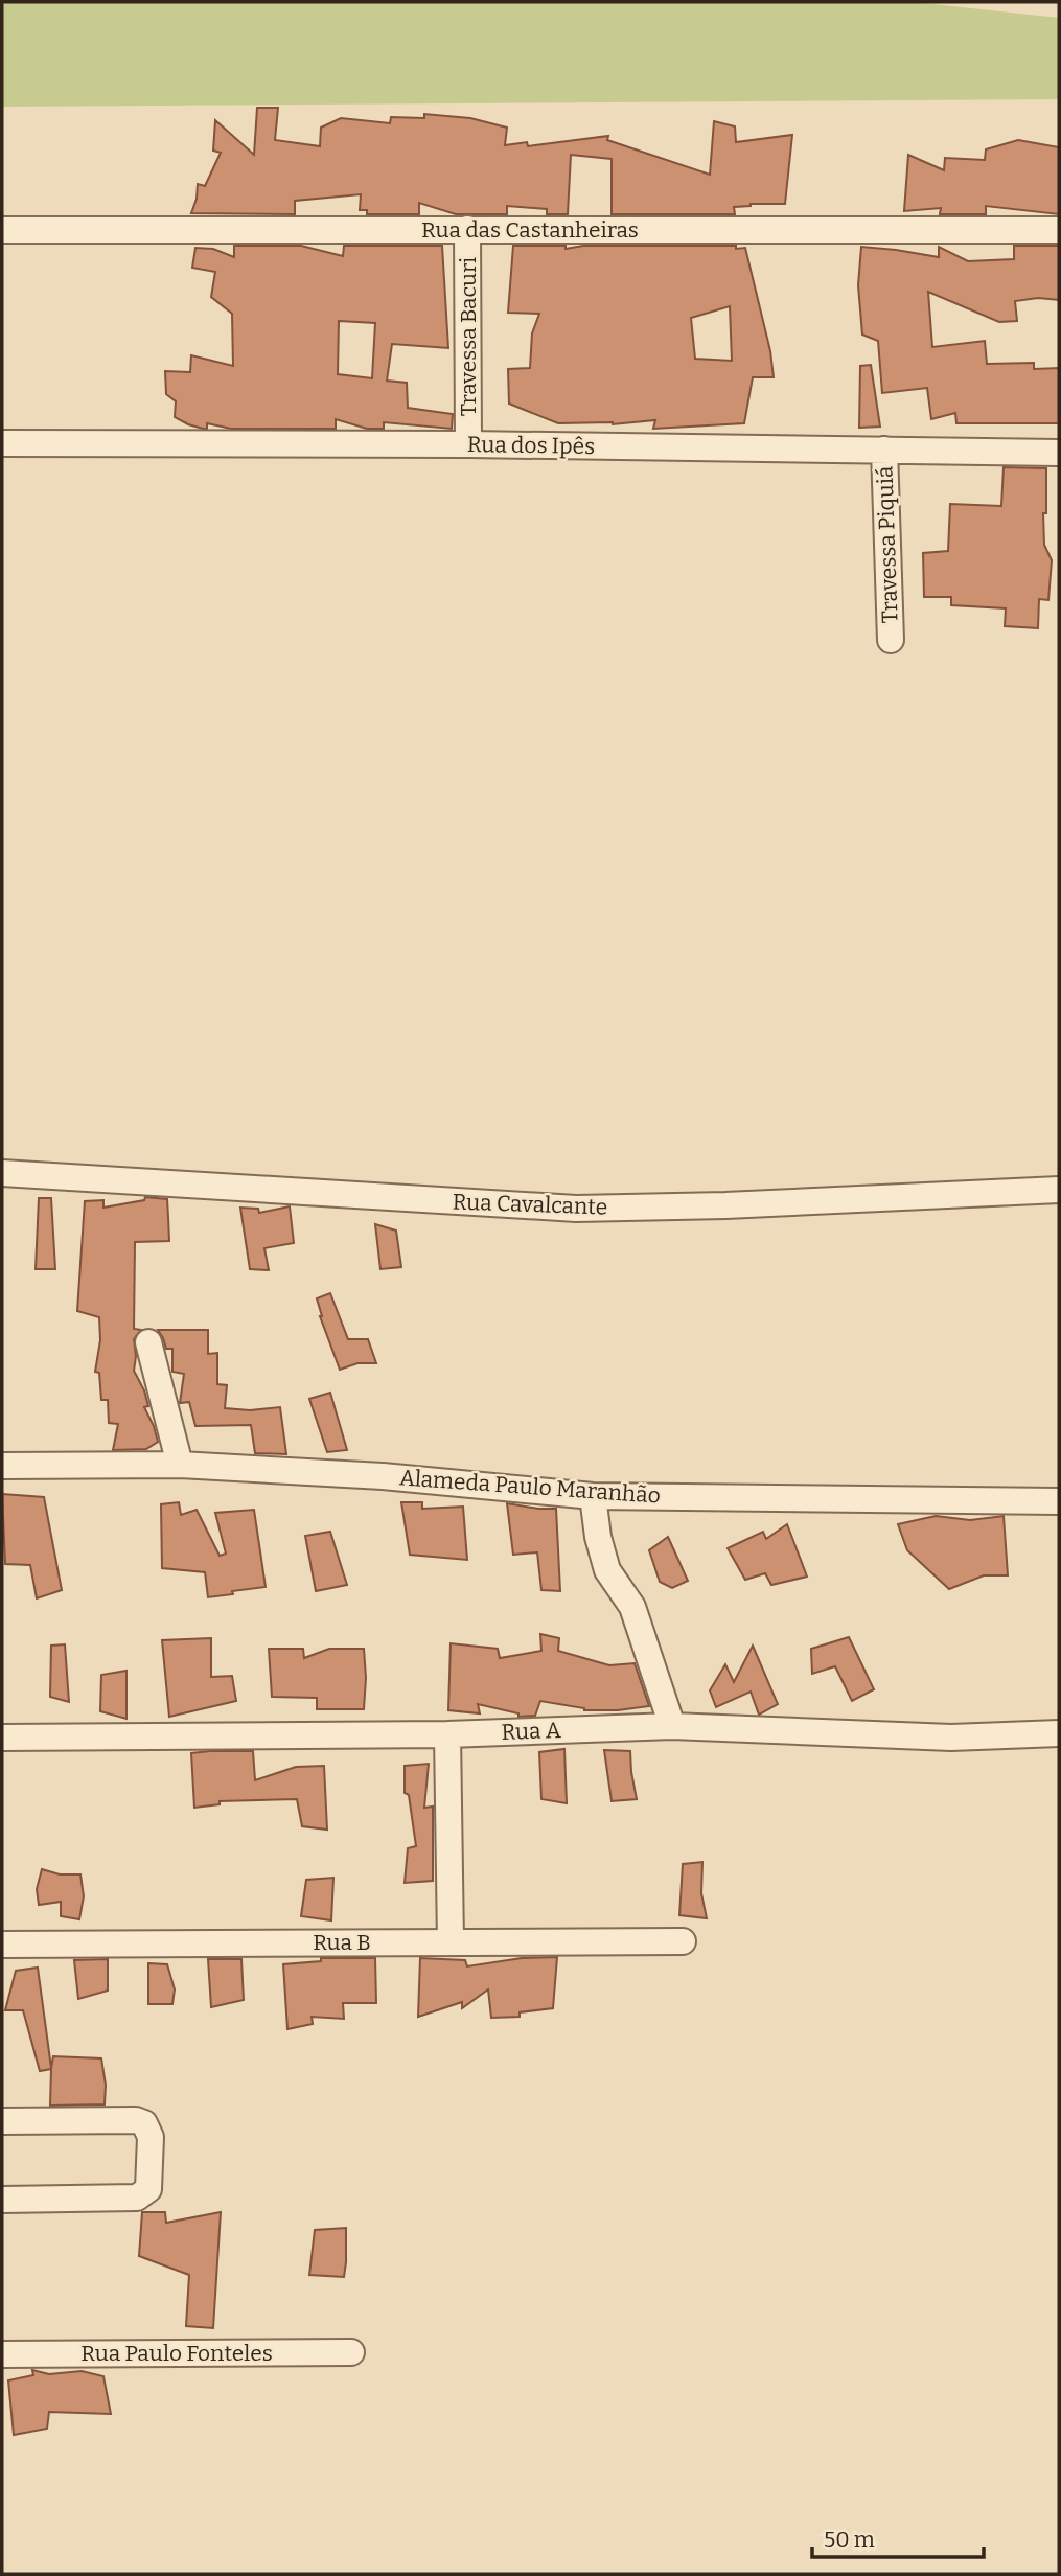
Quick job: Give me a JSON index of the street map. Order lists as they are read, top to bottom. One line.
{"streets":{"street":["Rua das Castanheiras","Travessa Bacuri","Rua dos Ipês","Travessa Piquiá","Rua Cavalcante","Alameda Paulo Maranhão","Rua A","Rua B","Rua Paulo Fonteles"]},"crossings":[["Rua das Castanheiras","Travessa Bacuri"],["Travessa Bacuri","Rua dos Ipês"],["Rua dos Ipês","Travessa Piquiá"]],"scale_bar":"50 m"}
